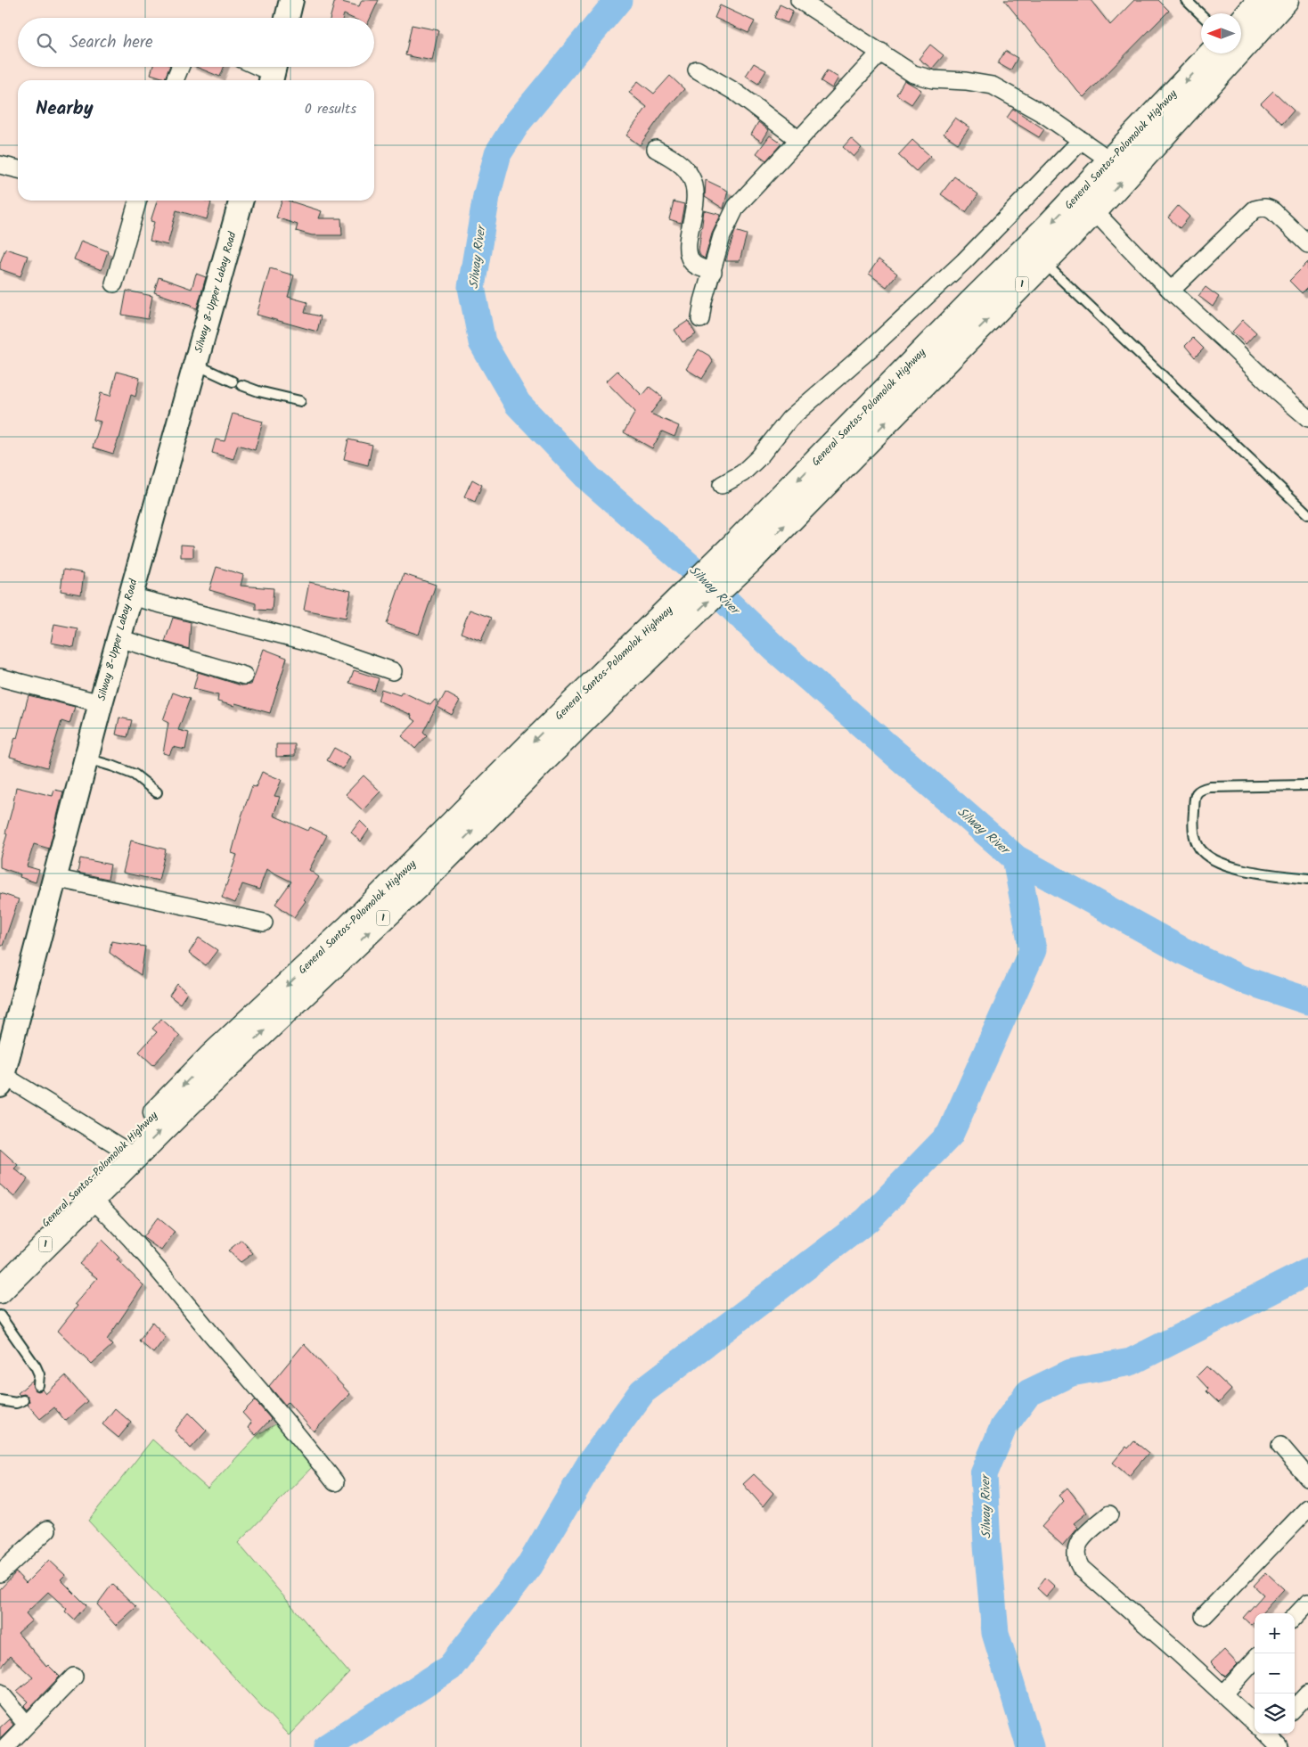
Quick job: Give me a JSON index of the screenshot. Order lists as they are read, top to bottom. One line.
{"streets":{"highway":["General Santos-Polomolok Highway","1"],"main road":["Silway 8-Upper Labay Road"]},"crossings":[["General Santos-Polomolok Highway","1"]],"water":["Silway River"],"north":"left","page":{"search":"Search here","heading":["Nearby","0 results"],"map_buttons":["+","−"]}}
